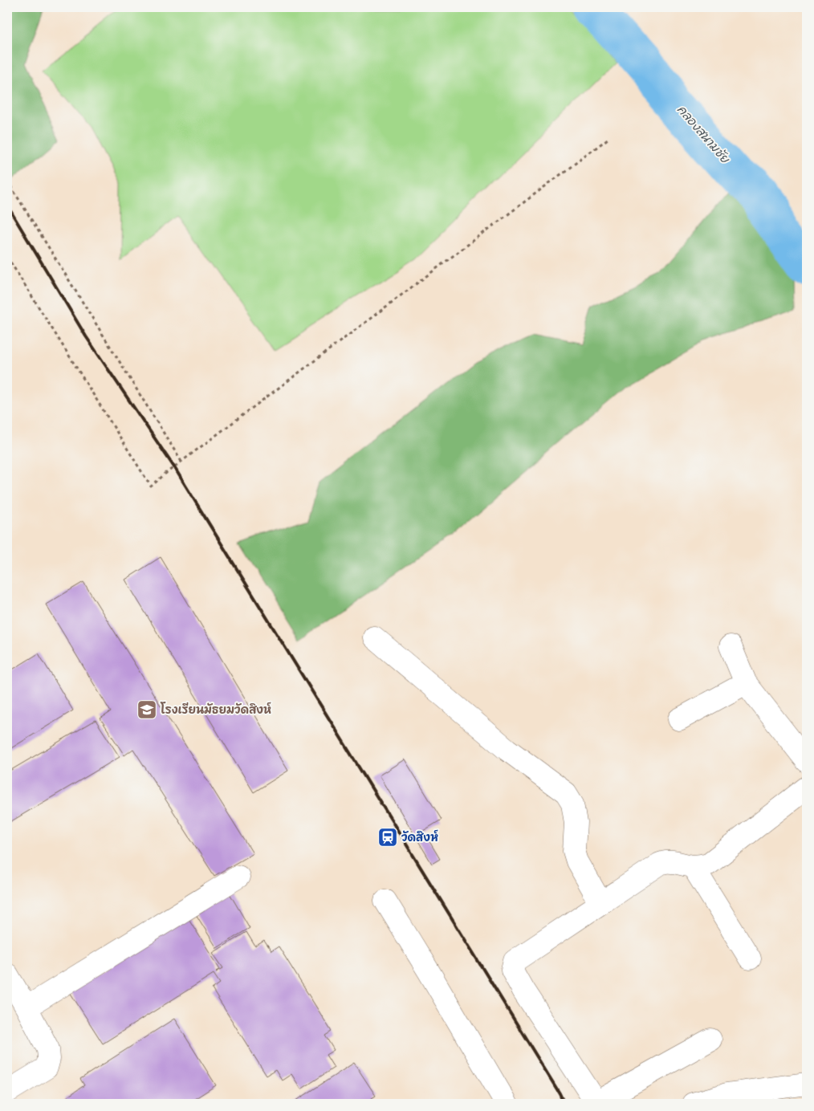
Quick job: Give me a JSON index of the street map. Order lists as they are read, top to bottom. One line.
{"water":["คลองสนามชัย"],"places":{"school or university":["โรงเรียนมัธยมวัดสิงห์"],"station":["วัดสิงห์"]}}
